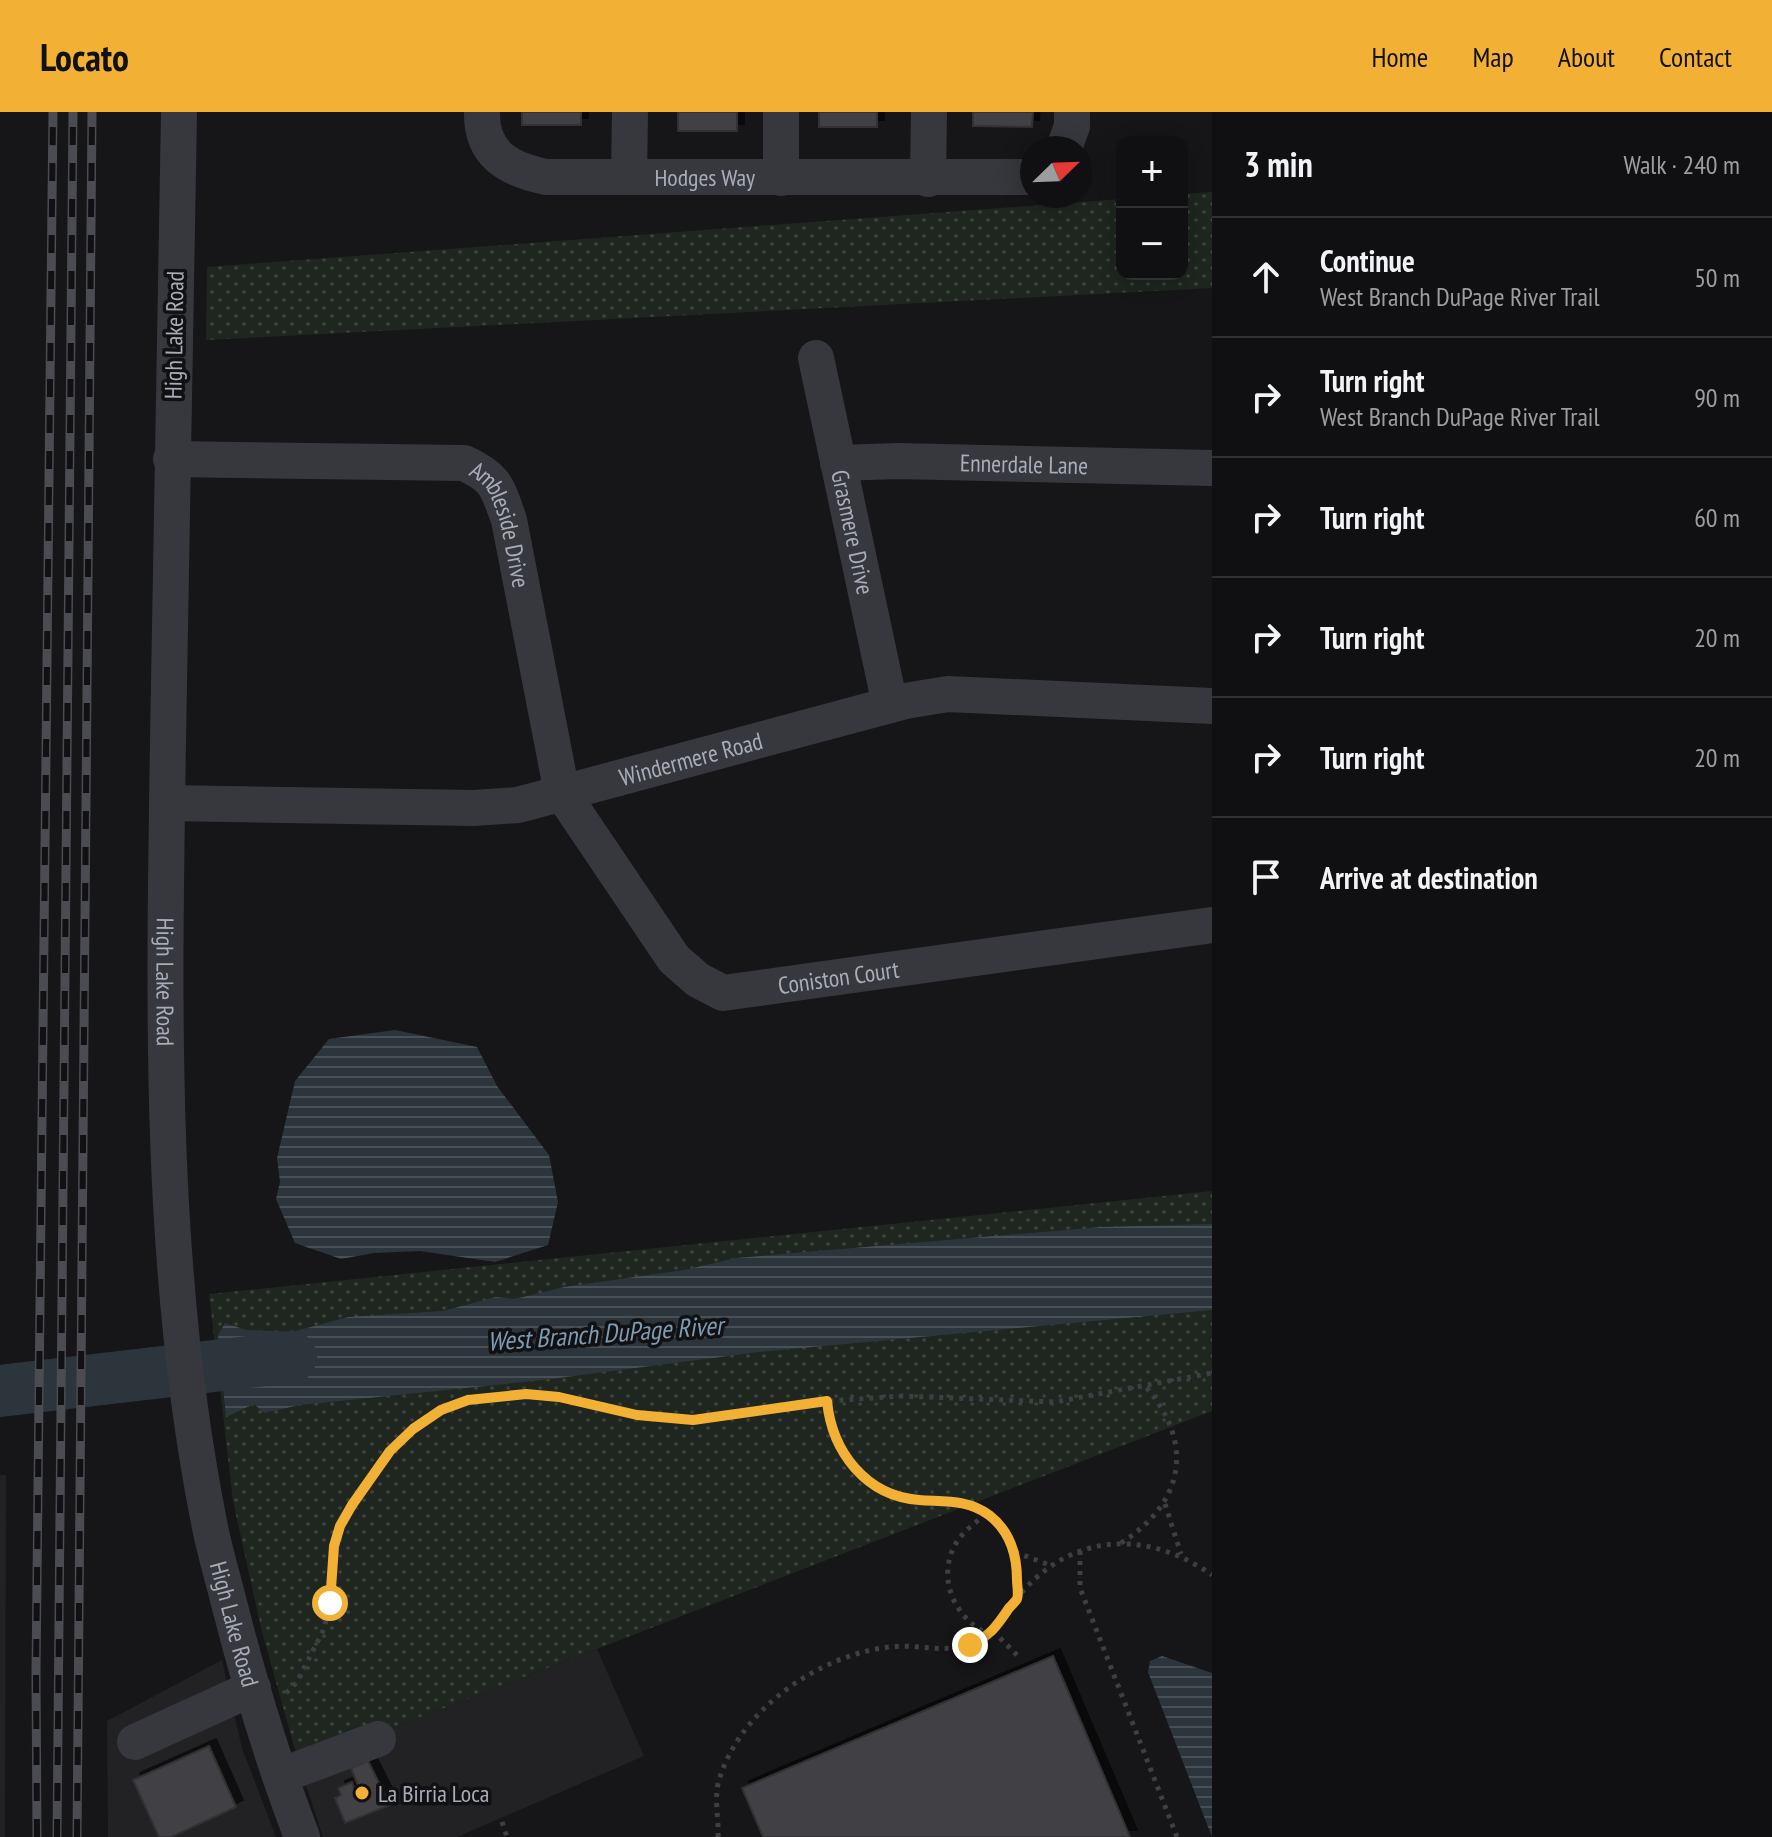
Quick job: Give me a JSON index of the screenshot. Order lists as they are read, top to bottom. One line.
{"streets":{"street":["Hodges Way","High Lake Road","Ennerdale Lane","Ambleside Drive","Grasmere Drive","Windermere Road","Coniston Court"]},"crossings":[["High Lake Road","Ambleside Drive"],["High Lake Road","Windermere Road"],["Ennerdale Lane","Grasmere Drive"],["Ambleside Drive","Windermere Road"],["Ambleside Drive","Coniston Court"],["Grasmere Drive","Windermere Road"],["Windermere Road","Coniston Court"]],"water":["West Branch DuPage River"],"places":["La Birria Loca"],"north":"top right","page":{"header":"Locato","nav":["Home","Map","About","Contact"],"heading":["3 min","Walk · 240 m"],"map_buttons":["+","−"],"list":[["Continue","West Branch DuPage River Trail","50 m"],["Turn right","West Branch DuPage River Trail","90 m"],["Turn right","60 m"],["Turn right","20 m"],["Turn right","20 m"],"Arrive at destination"]}}
